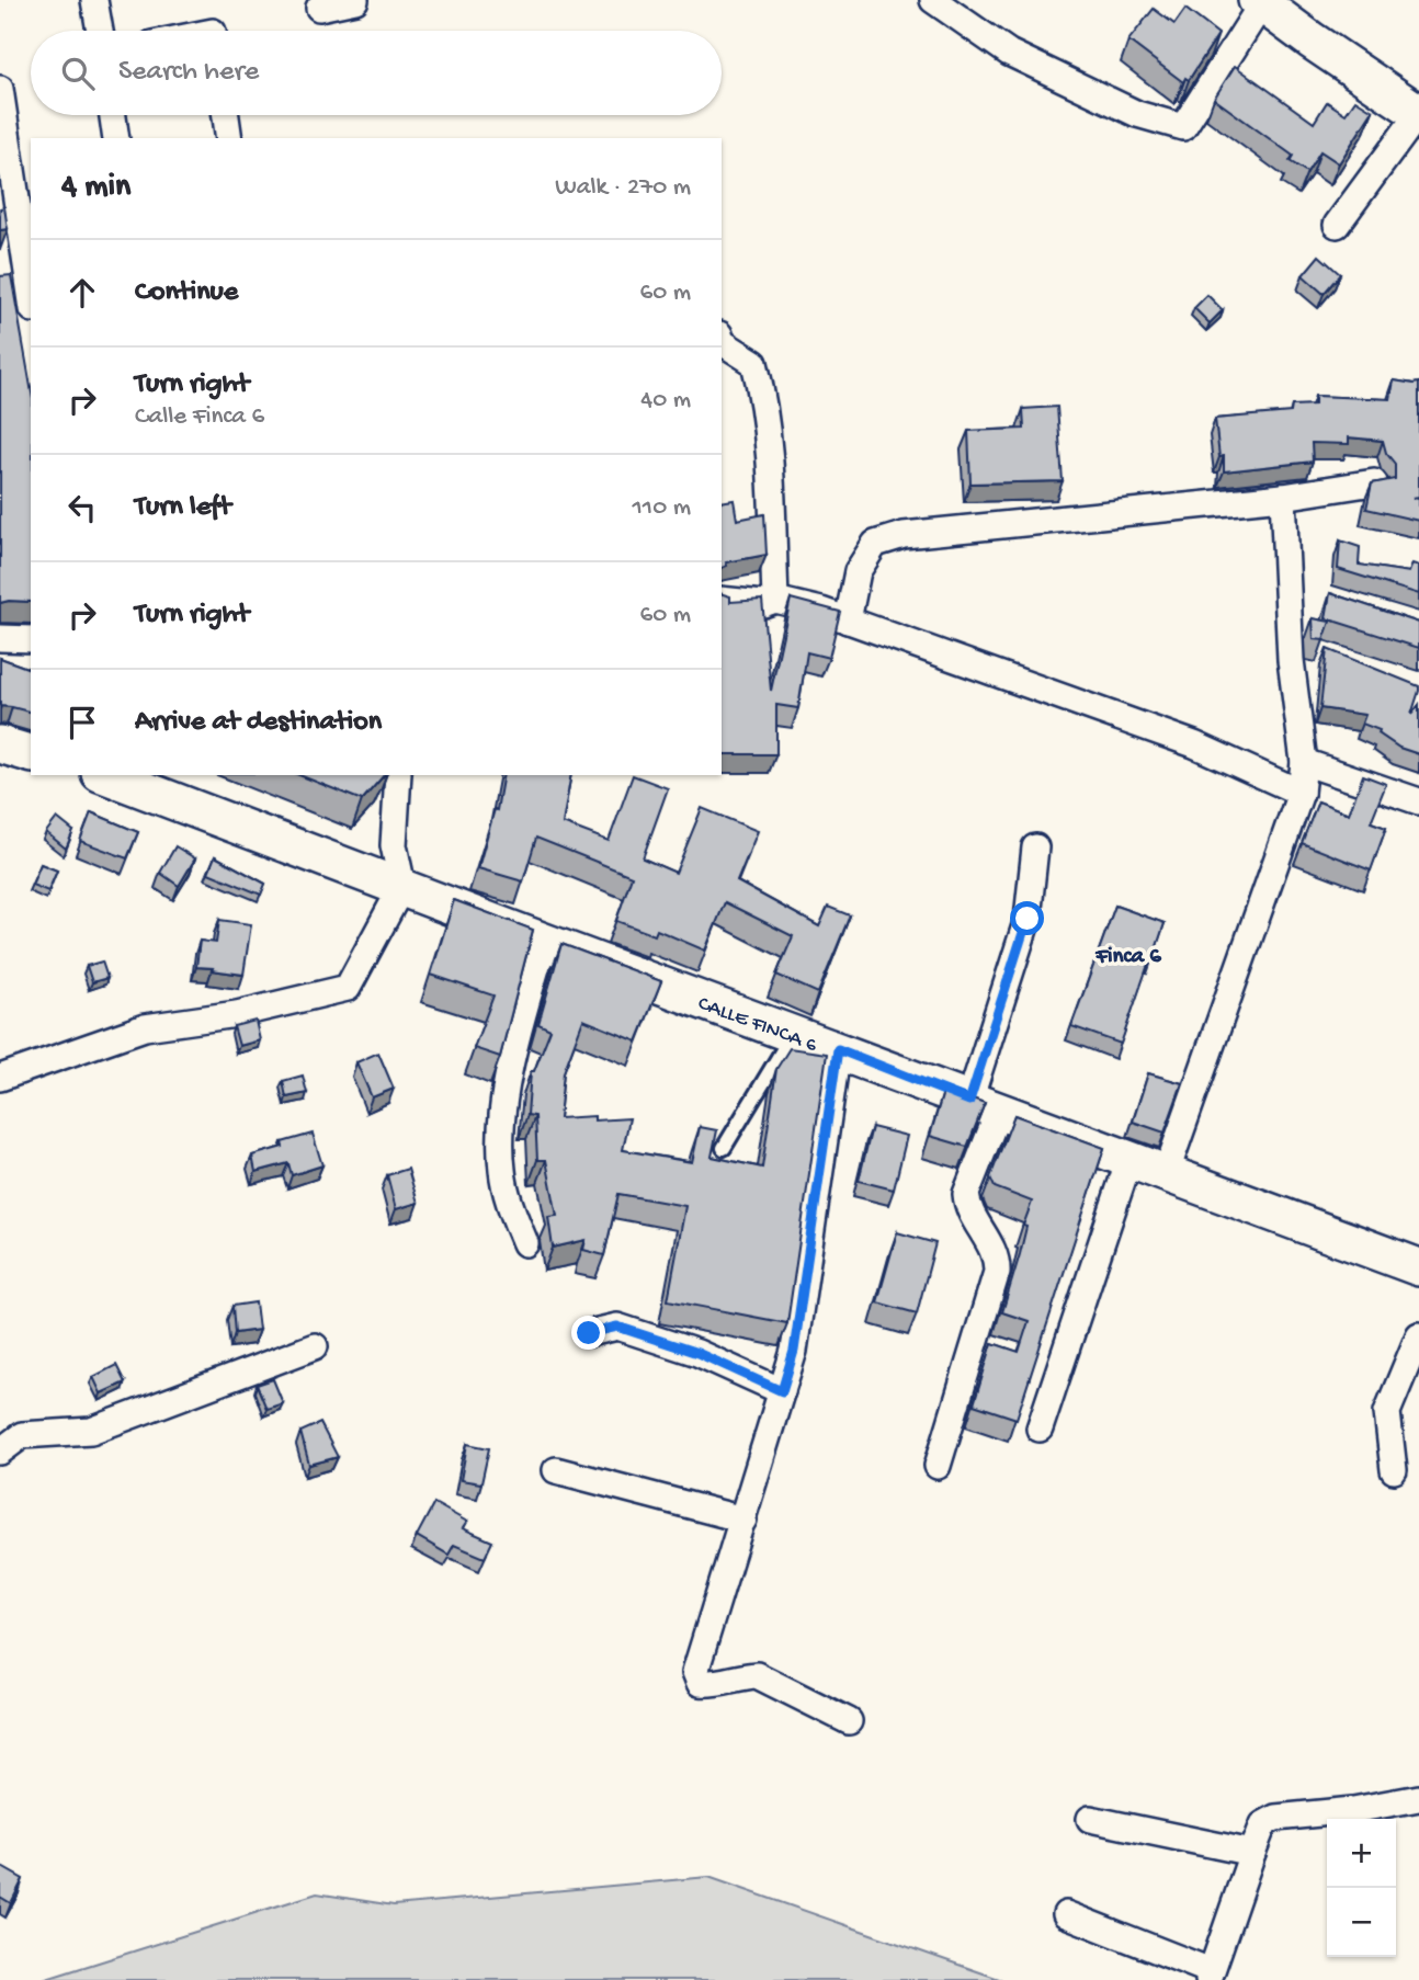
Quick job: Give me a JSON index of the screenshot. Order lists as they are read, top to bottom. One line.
{"streets":{"street":["CALLE FINCA 6"]},"districts":["Finca 6"],"page":{"search":"Search here","heading":["4 min","Walk · 270 m"],"list":[["Continue","60 m"],["Turn right","Calle Finca 6","40 m"],["Turn left","110 m"],["Turn right","60 m"],"Arrive at destination"],"map_buttons":["+","−"]}}
